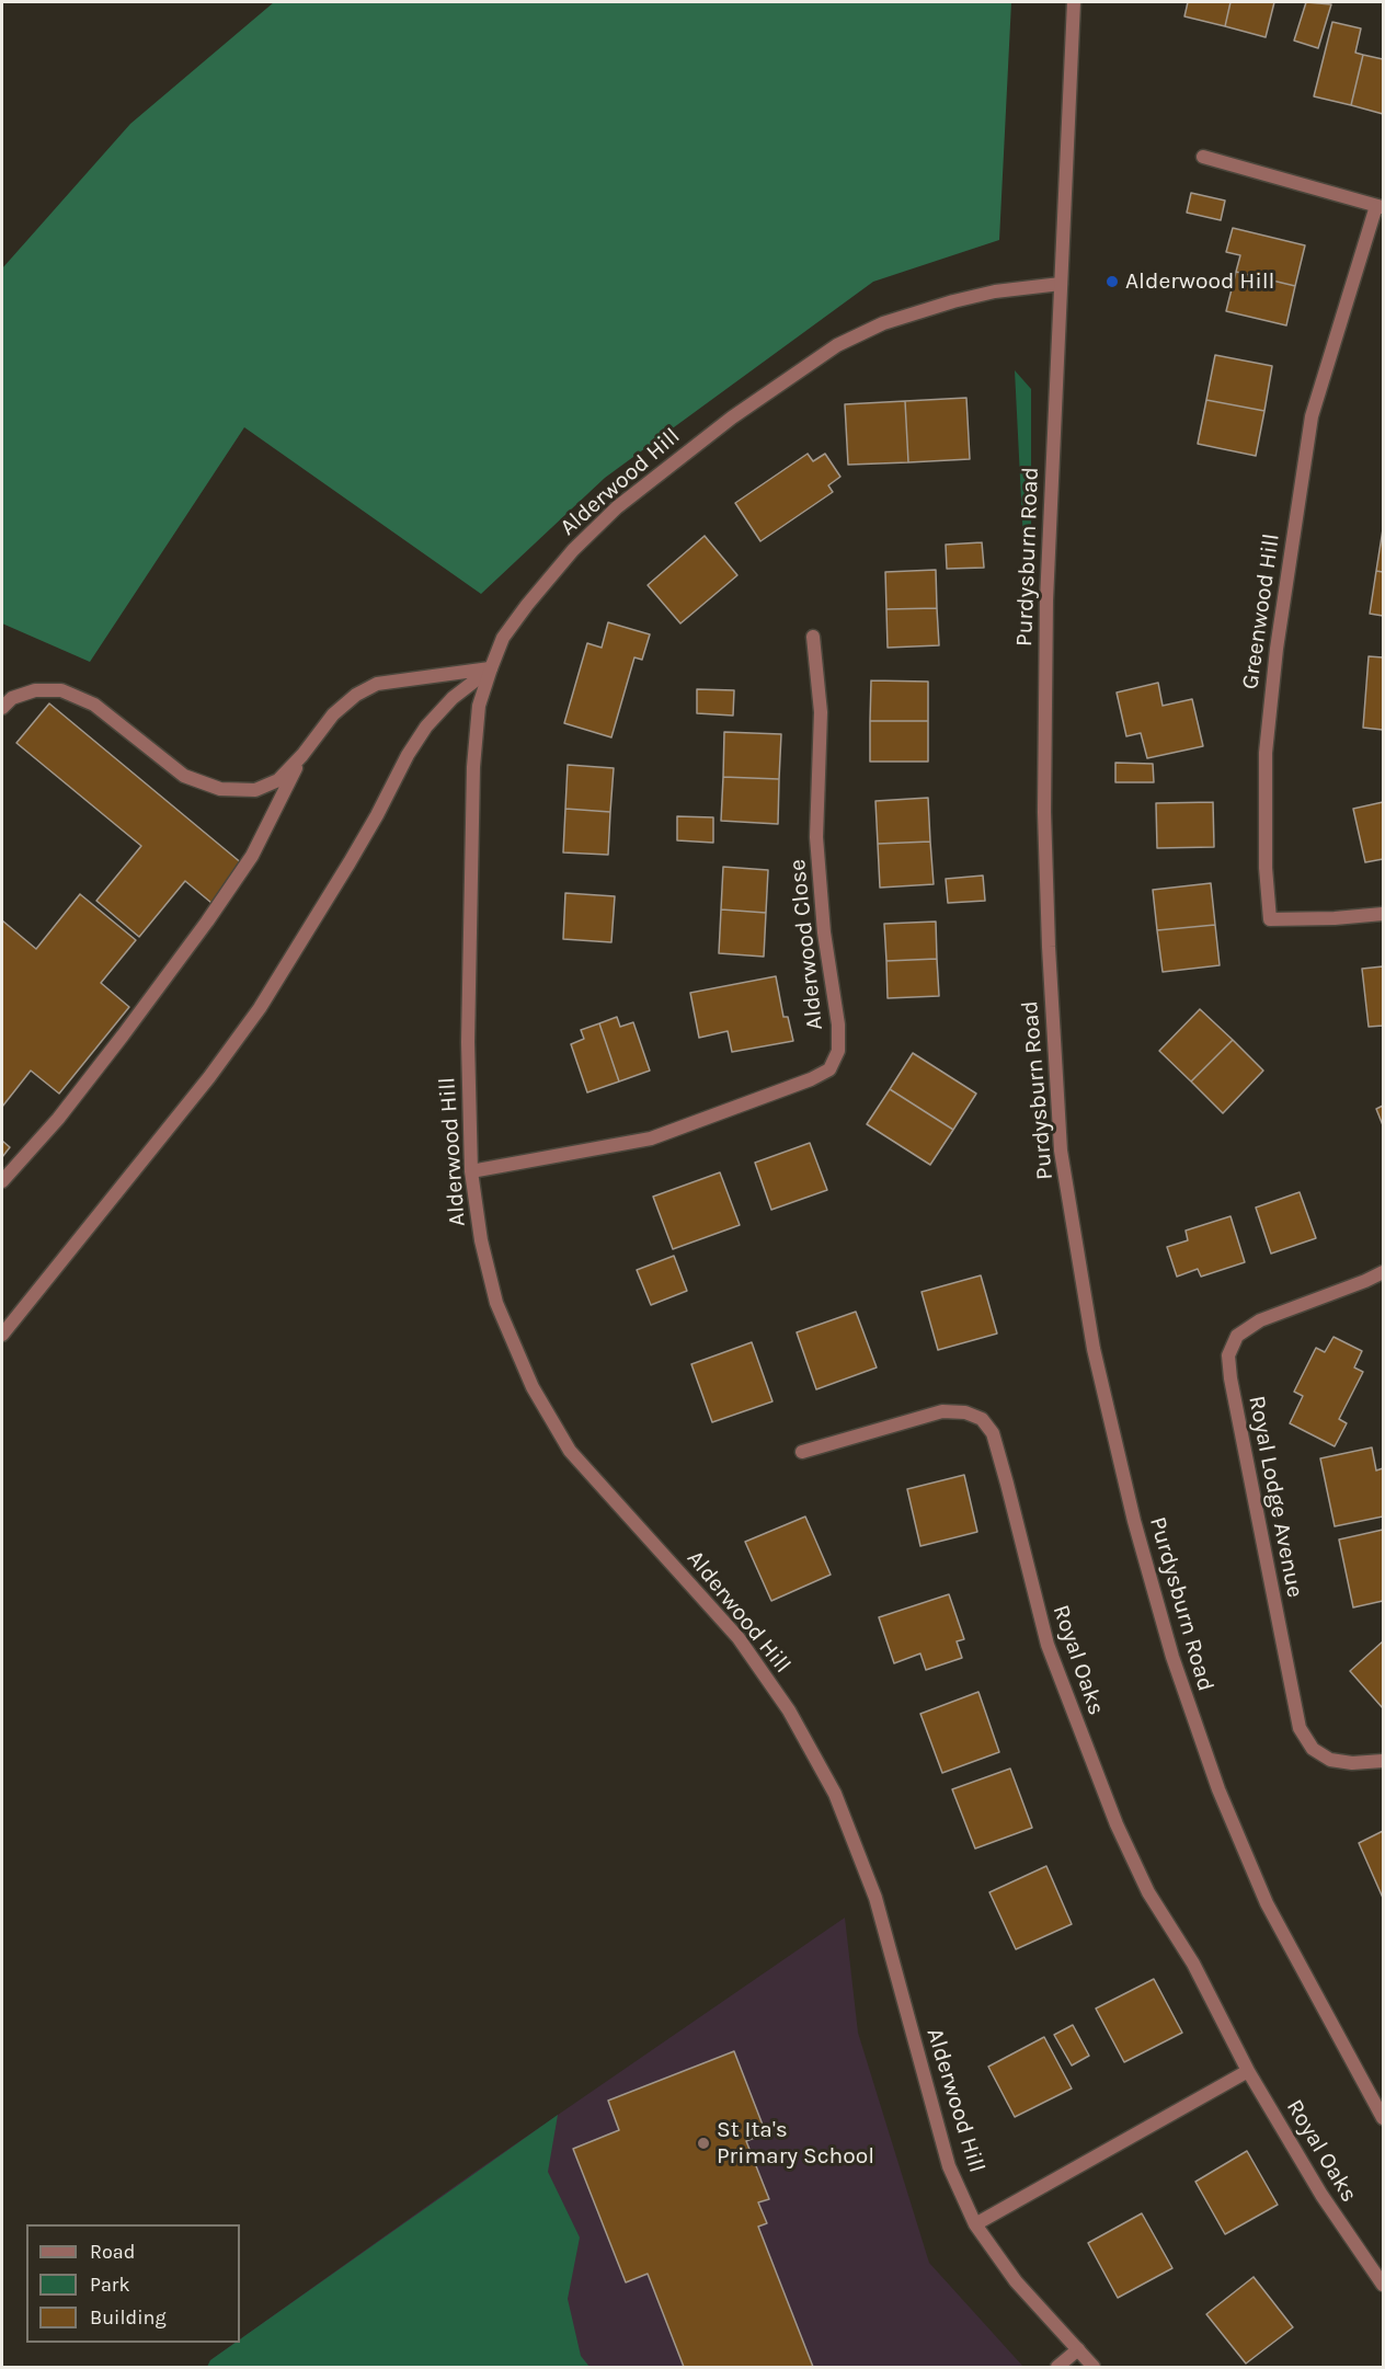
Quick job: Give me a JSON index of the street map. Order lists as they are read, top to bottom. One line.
{"streets":{"street":["Alderwood Hill","Purdysburn Road","Greenwood Hill","Alderwood Close","Royal Lodge Avenue","Royal Oaks"]},"crossings":[["Alderwood Hill","Purdysburn Road"],["Alderwood Hill","Alderwood Close"]],"places":["Alderwood Hill","St Ita's Primary School"],"legend":["Road","Park","Building"]}
